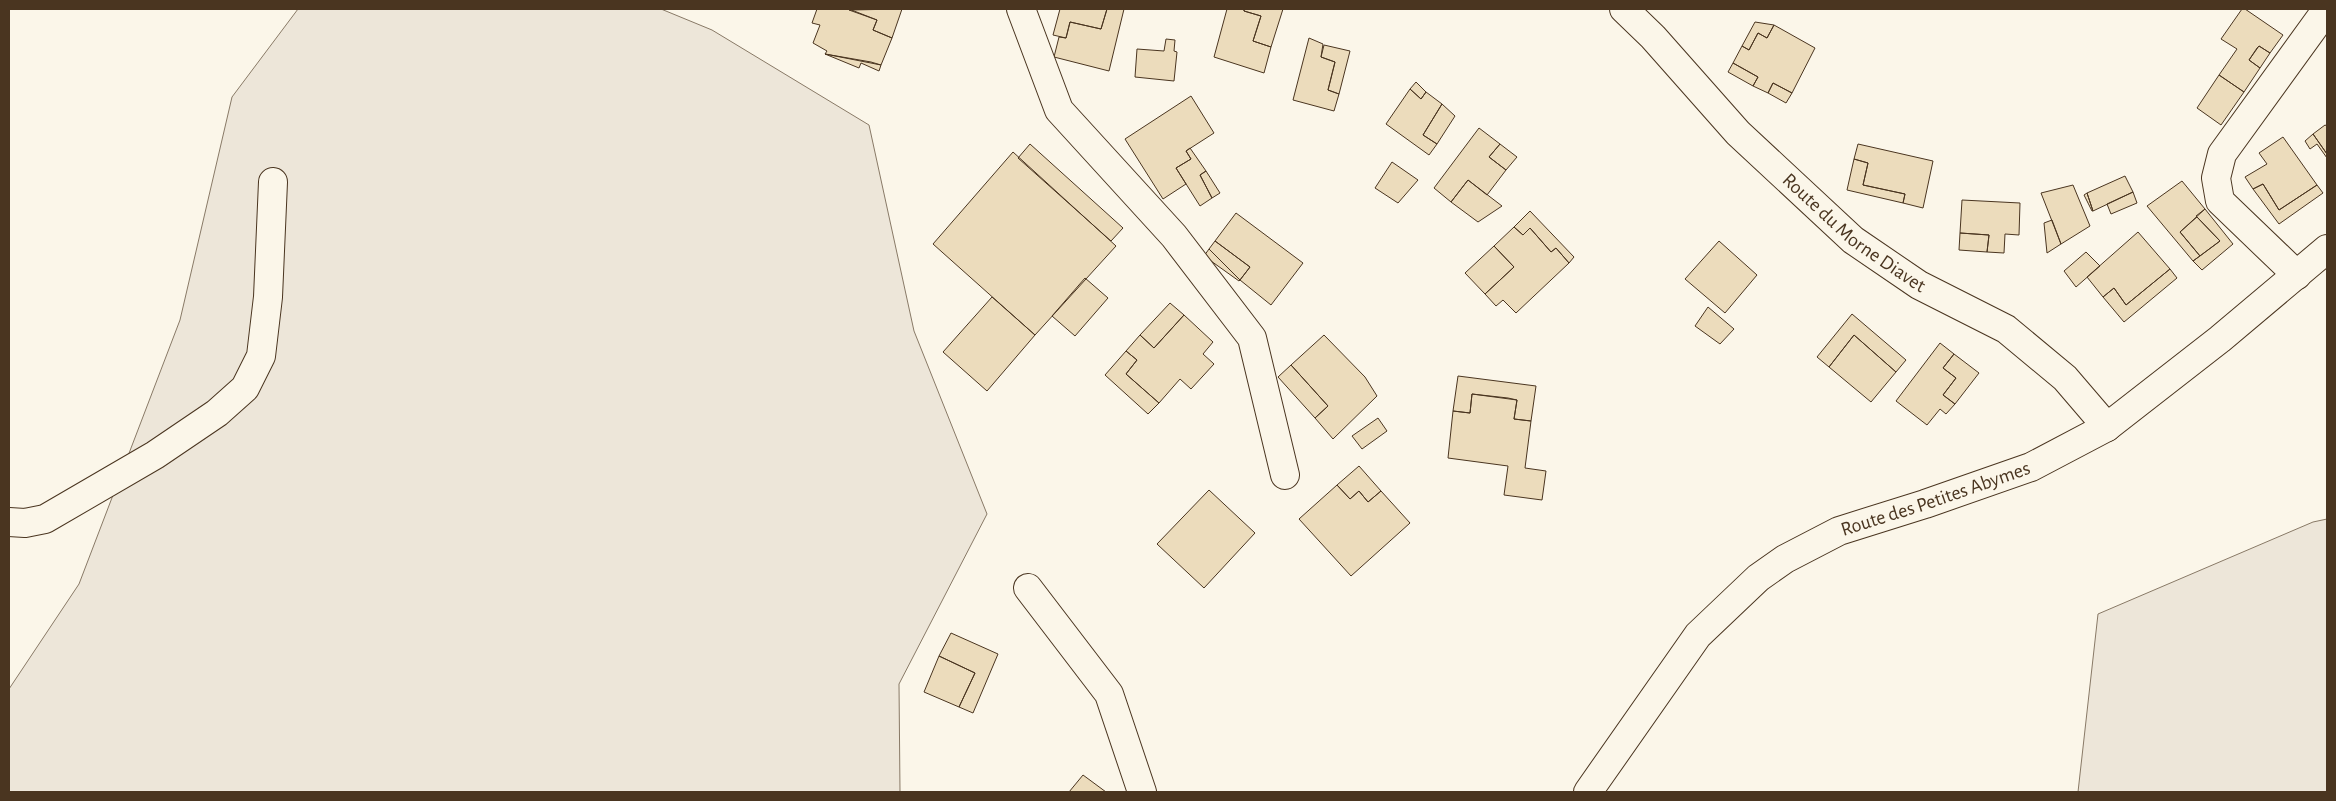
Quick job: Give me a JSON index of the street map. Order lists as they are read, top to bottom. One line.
{"streets":{"street":["Route du Morne Diavet","Route des Petites Abymes"]},"crossings":[["Route du Morne Diavet","Route des Petites Abymes"]]}
